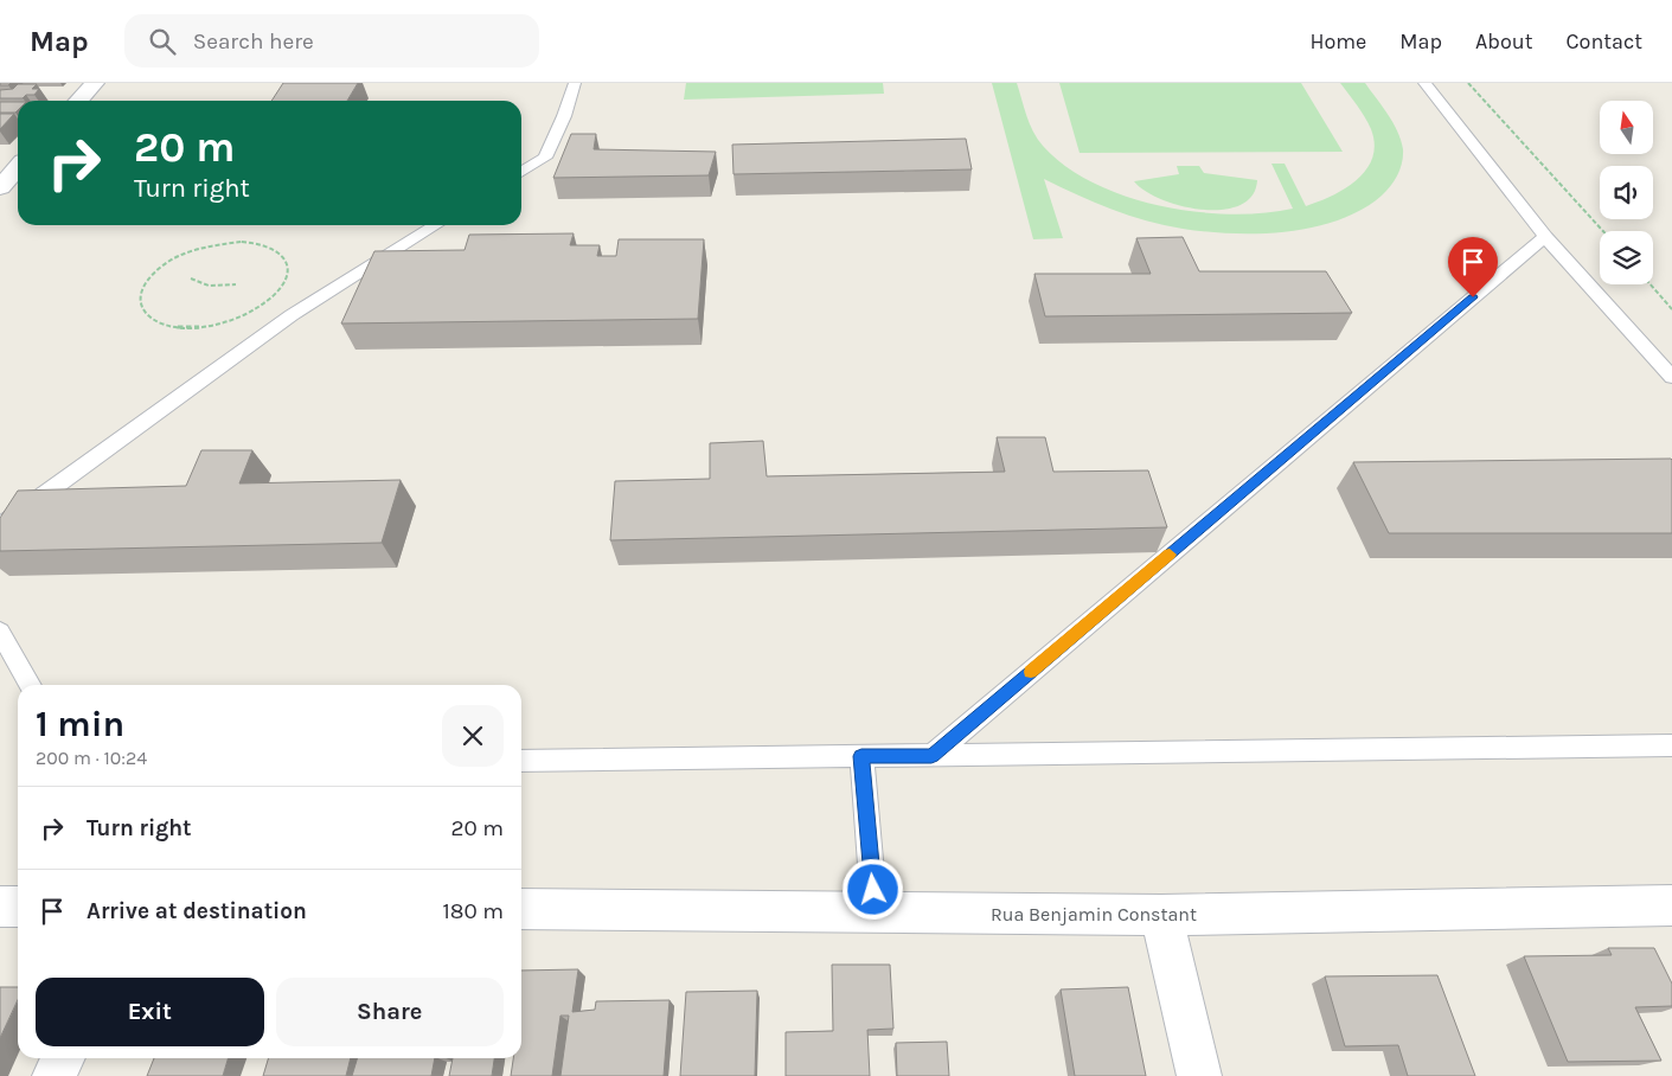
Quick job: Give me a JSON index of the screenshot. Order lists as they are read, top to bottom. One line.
{"streets":{"street":["Rua Benjamin Constant"]},"north":"top","page":{"header":"Map","search":"Search here","nav":["Home","Map","About","Contact"],"turn":["20 m","Turn right"],"heading":["1 min","200 m · 10:24"],"list":[{"name":"Turn right","value":"20 m"},{"name":"Arrive at destination","value":"180 m"}],"buttons":["Exit","Share"]}}
